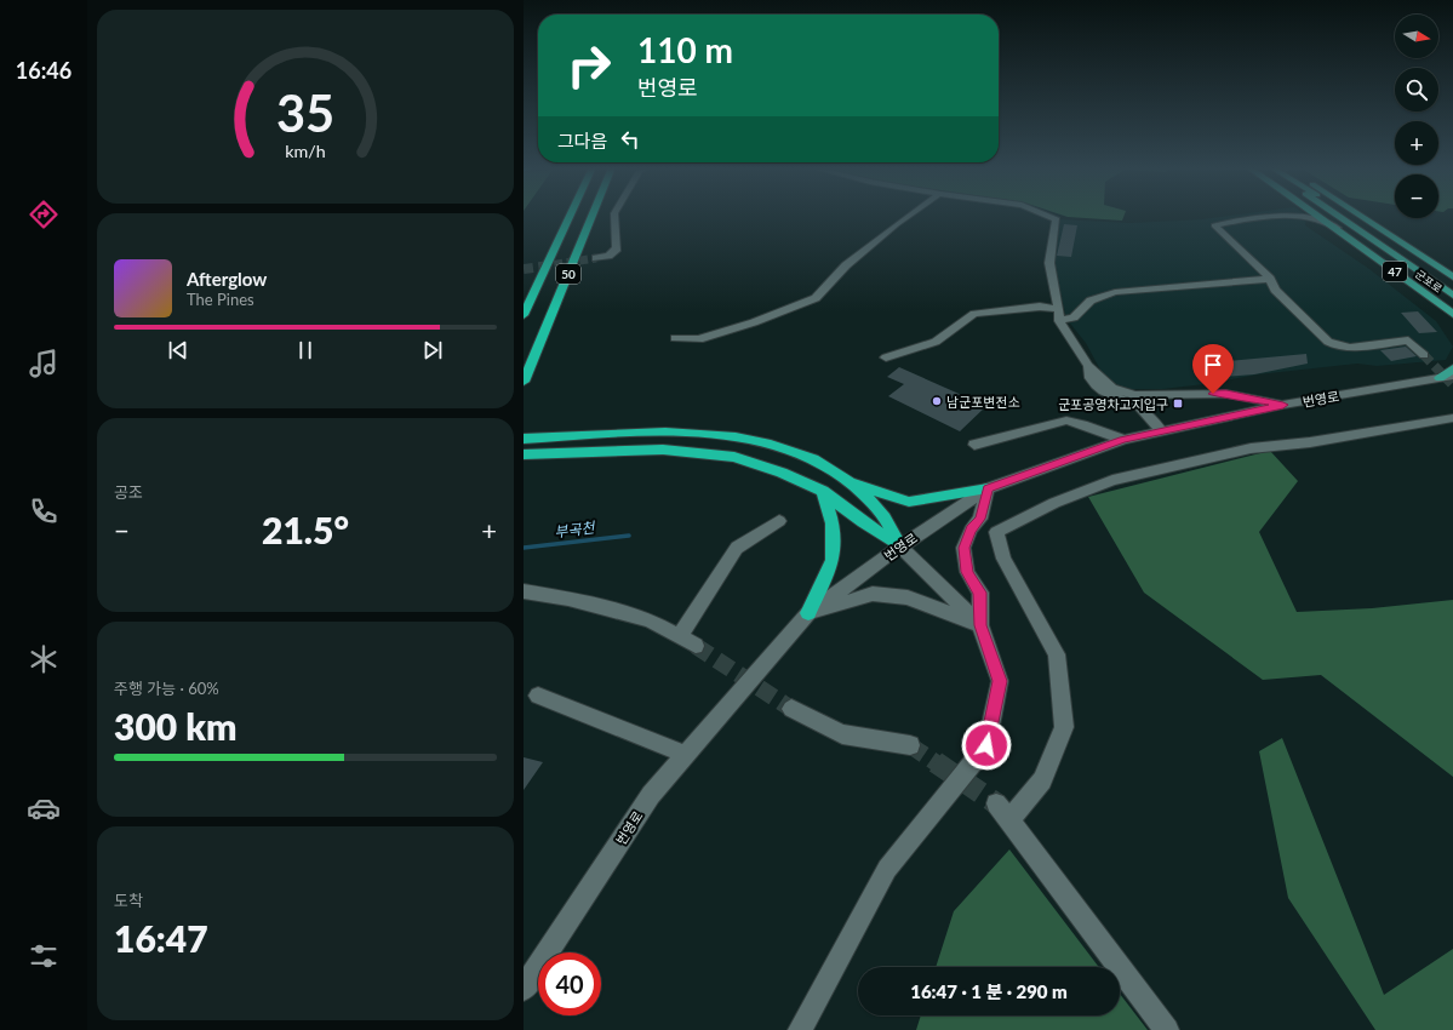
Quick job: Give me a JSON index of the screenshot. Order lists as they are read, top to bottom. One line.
{"streets":{"highway":["50"],"main road":["47","군포로"],"street":["번영로"]},"water":["부곡천"],"places":{"other":["남군포변전소"],"transit":["군포공영차고지입구"]},"north":"right","page":{"tabs":"16:46","map_buttons":["+","−"],"turn":["110 m","번영로"],"then":"그다음","song":["Afterglow","The Pines"],"tile":["공조",["주행 가능 · 60%","300 km"],["도착","16:47"]],"heat":["−","21.5°","+"],"limit":"40","trip":"16:47 · 1 분 · 290 m","gauge":["35","km/h"]}}
